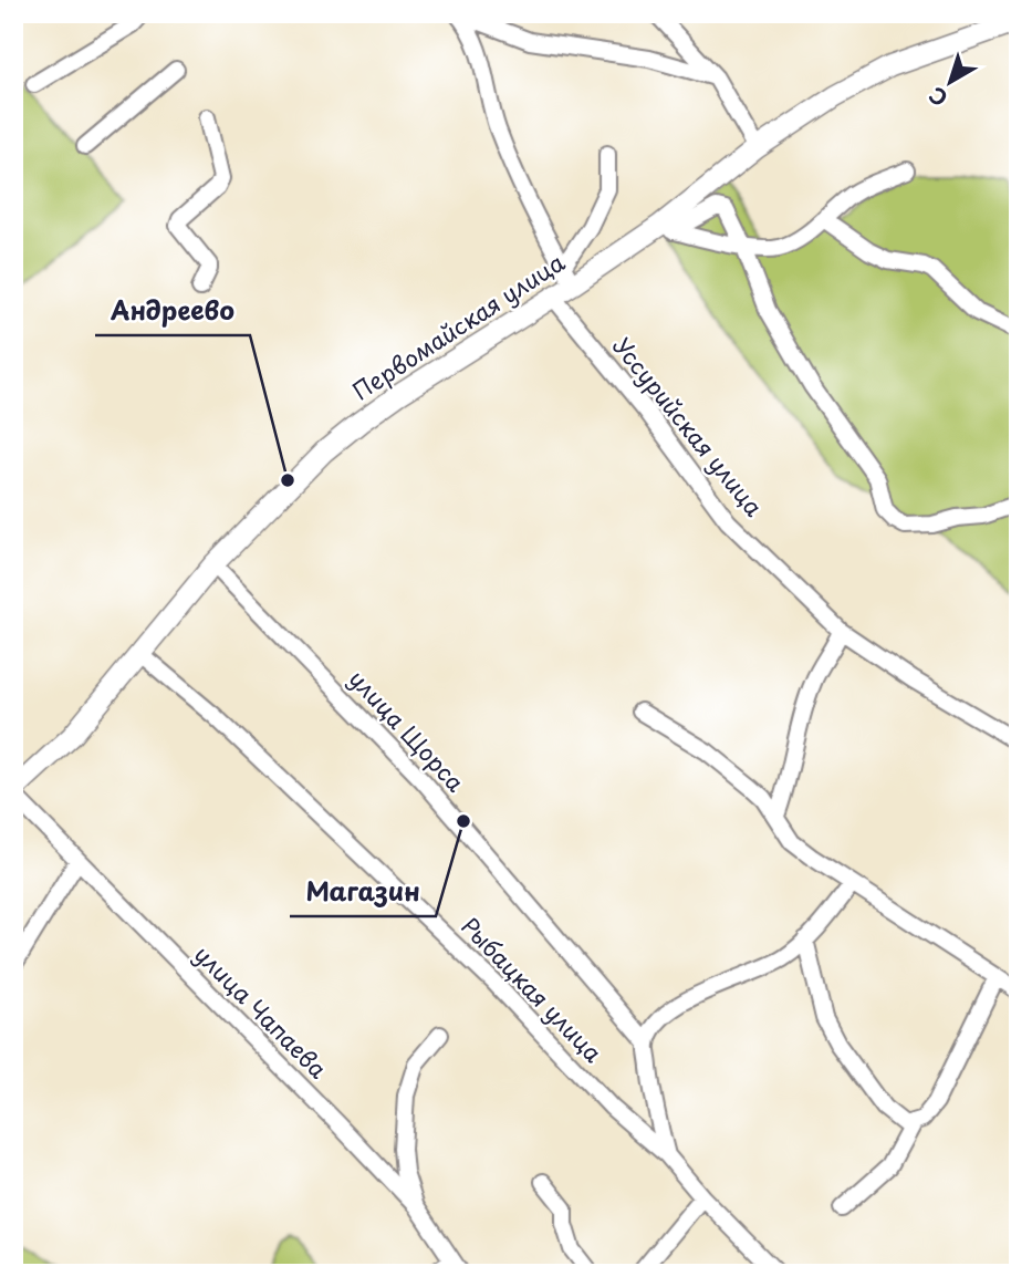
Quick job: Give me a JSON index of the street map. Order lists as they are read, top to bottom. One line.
{"streets":{"main road":["Первомайская улица"],"street":["Уссурийская улица","улица Щорса","Рыбацкая улица","улица Чапаева"]},"crossings":[["Первомайская улица","Уссурийская улица"],["Первомайская улица","улица Щорса"],["Первомайская улица","Рыбацкая улица"],["Первомайская улица","улица Чапаева"]],"places":["Андреево","Магазин"],"north":"bottom left"}
